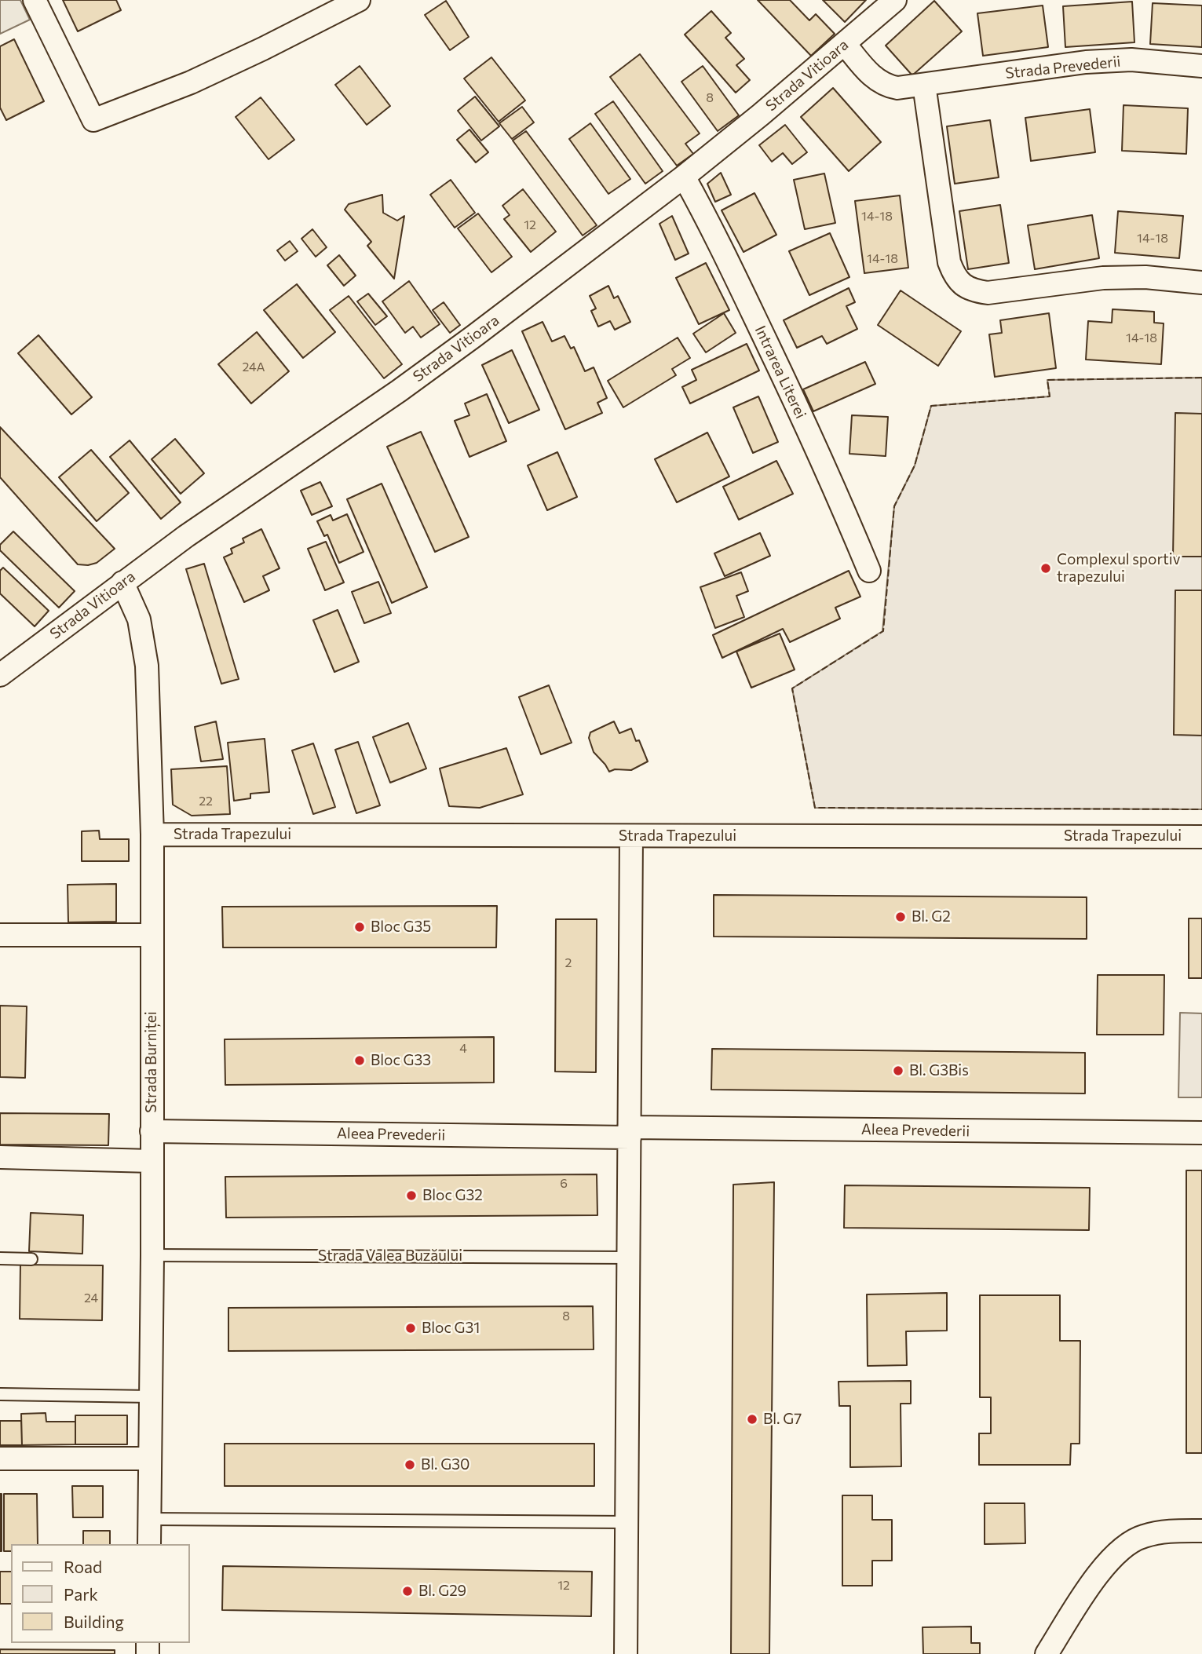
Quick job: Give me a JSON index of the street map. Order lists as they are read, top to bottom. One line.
{"streets":{"street":["Strada Prevederii","Strada Vitioara","Intrarea Literei","Strada Trapezului","Strada Burniței","Aleea Prevederii"],"lane":["Strada Valea Buzăului"]},"crossings":[["Strada Prevederii","Strada Vitioara"],["Strada Vitioara","Intrarea Literei"],["Strada Vitioara","Strada Burniței"],["Strada Trapezului","Strada Burniței"],["Strada Burniței","Aleea Prevederii"],["Strada Burniței","Strada Valea Buzăului"]],"places":["Complexul sportiv trapezului","Bl. G2","Bloc G35","Bloc G33","Bl. G3Bis","Bloc G32","Bloc G31","Bl. G7","Bl. G30","Bl. G29"],"house_numbers":["8","14-18","12","14-18","14-18","14-18","24A","22","2","4","6","24","8","12"],"legend":["Road","Park","Building"]}
